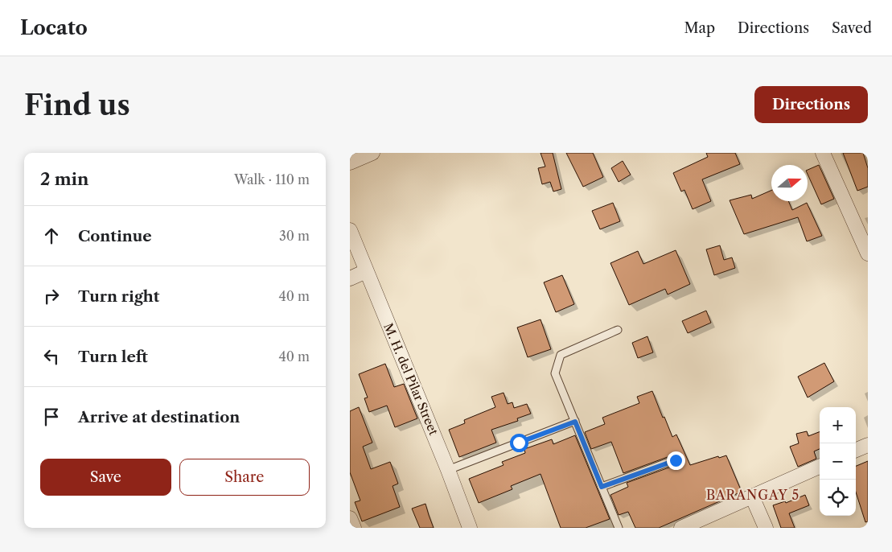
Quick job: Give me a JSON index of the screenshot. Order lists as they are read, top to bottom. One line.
{"streets":{"street":["M. H. del Pilar Street"]},"districts":["BARANGAY 5"],"north":"right","page":{"header":"Locato","nav":["Map","Directions","Saved"],"buttons":["Directions",["Save","Share"]],"title":"Find us","heading":["2 min","Walk · 110 m"],"list":[["Continue","30 m"],["Turn right","40 m"],["Turn left","40 m"],"Arrive at destination"],"map_buttons":["+","−"]}}
